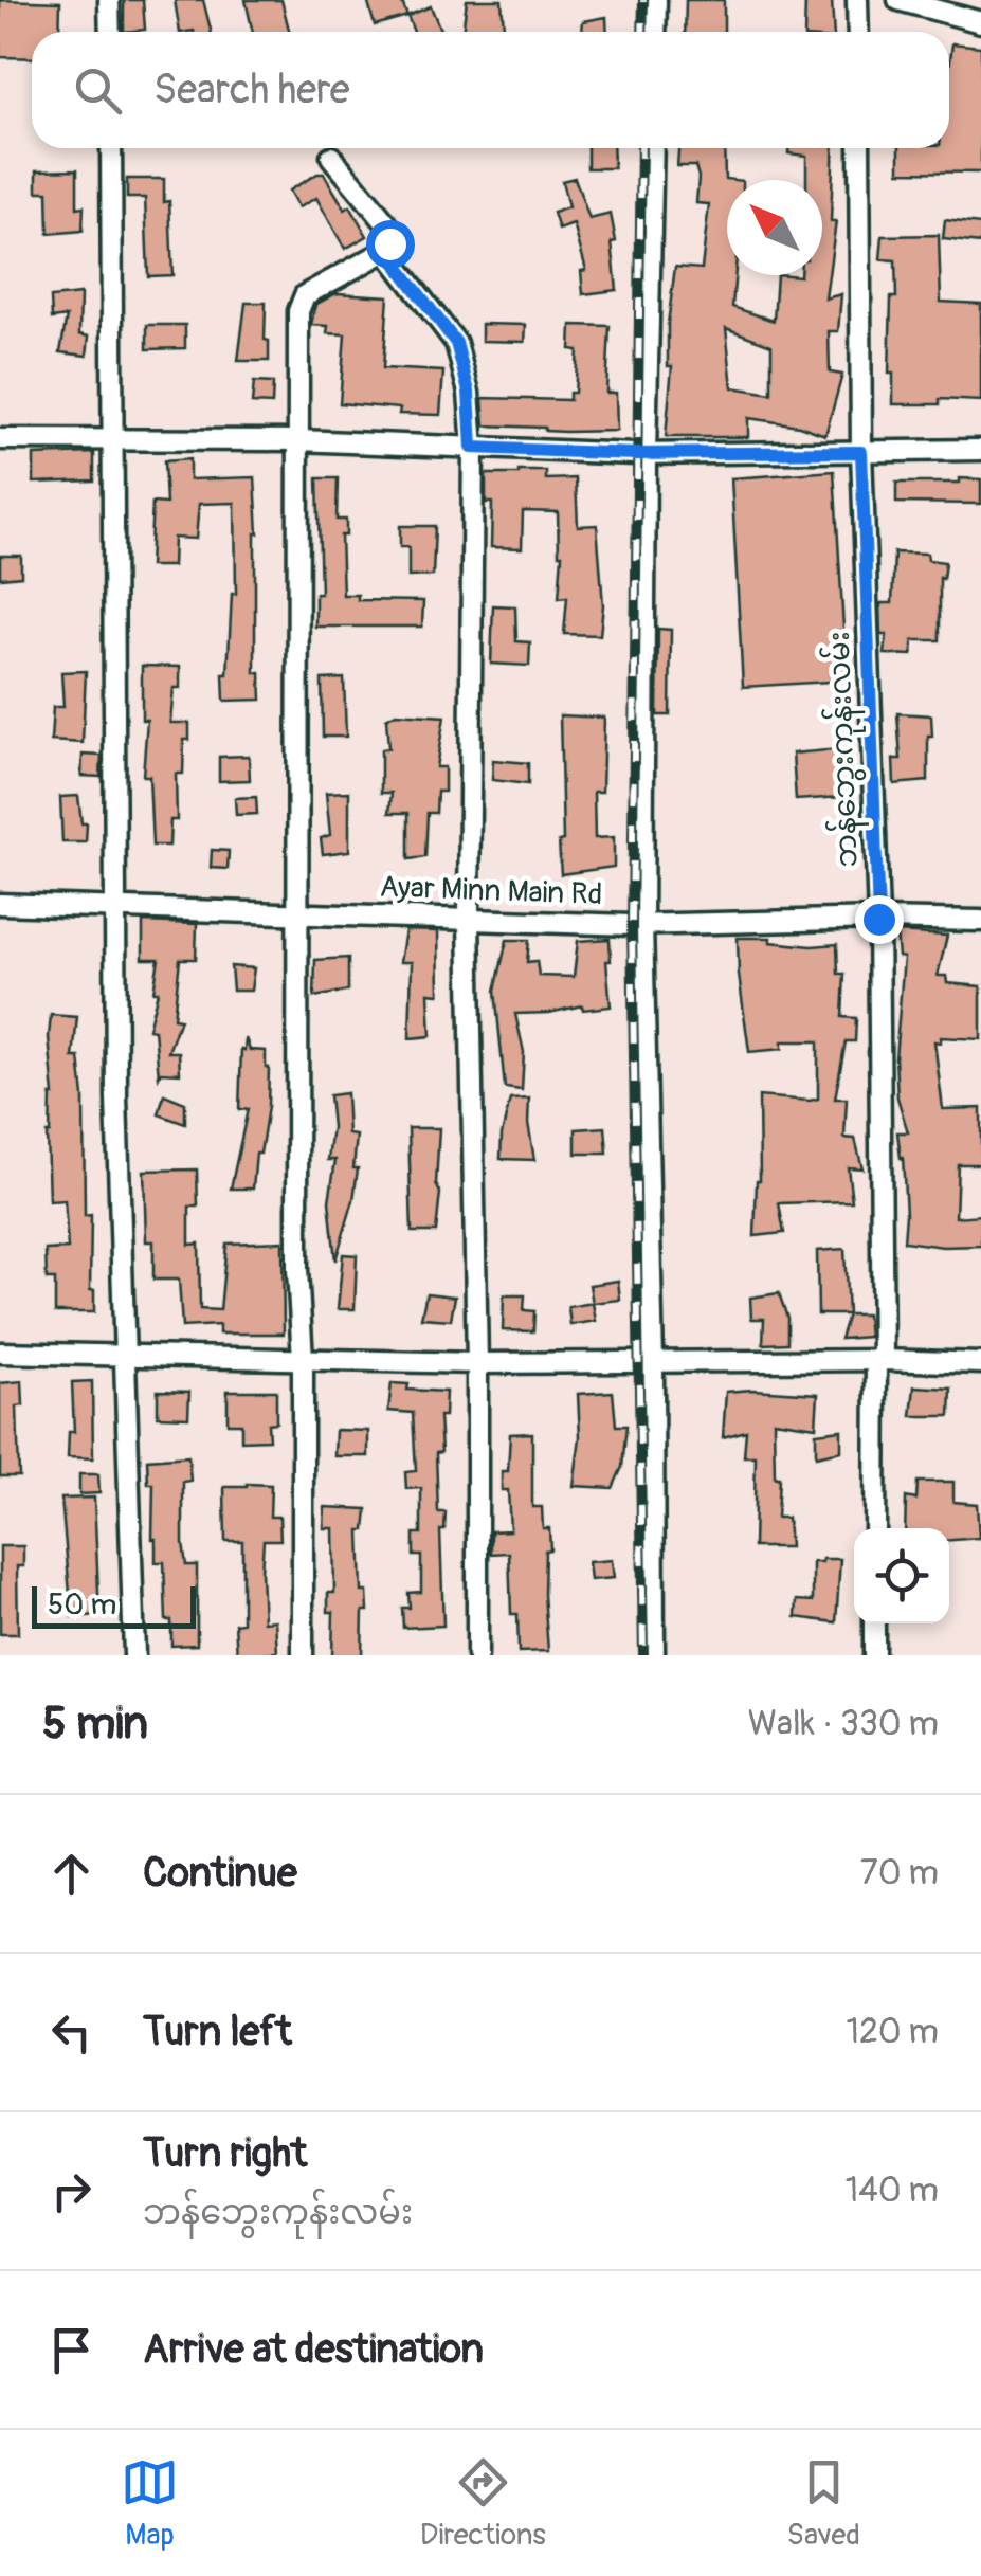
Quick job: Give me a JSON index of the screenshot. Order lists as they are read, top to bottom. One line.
{"streets":{"street":["ဘန်ဘွေးကုန်းလမ်း","Ayar Minn Main Rd"]},"crossings":[["ဘန်ဘွေးကုန်းလမ်း","Ayar Minn Main Rd"]],"scale_bar":"50 m","north":"top left","page":{"search":"Search here","scale":"50 m","heading":["5 min","Walk · 330 m"],"list":[["Continue","70 m"],["Turn left","120 m"],["Turn right","ဘန်ဘွေးကုန်းလမ်း","140 m"],"Arrive at destination"],"nav":["Map","Directions","Saved"]}}
